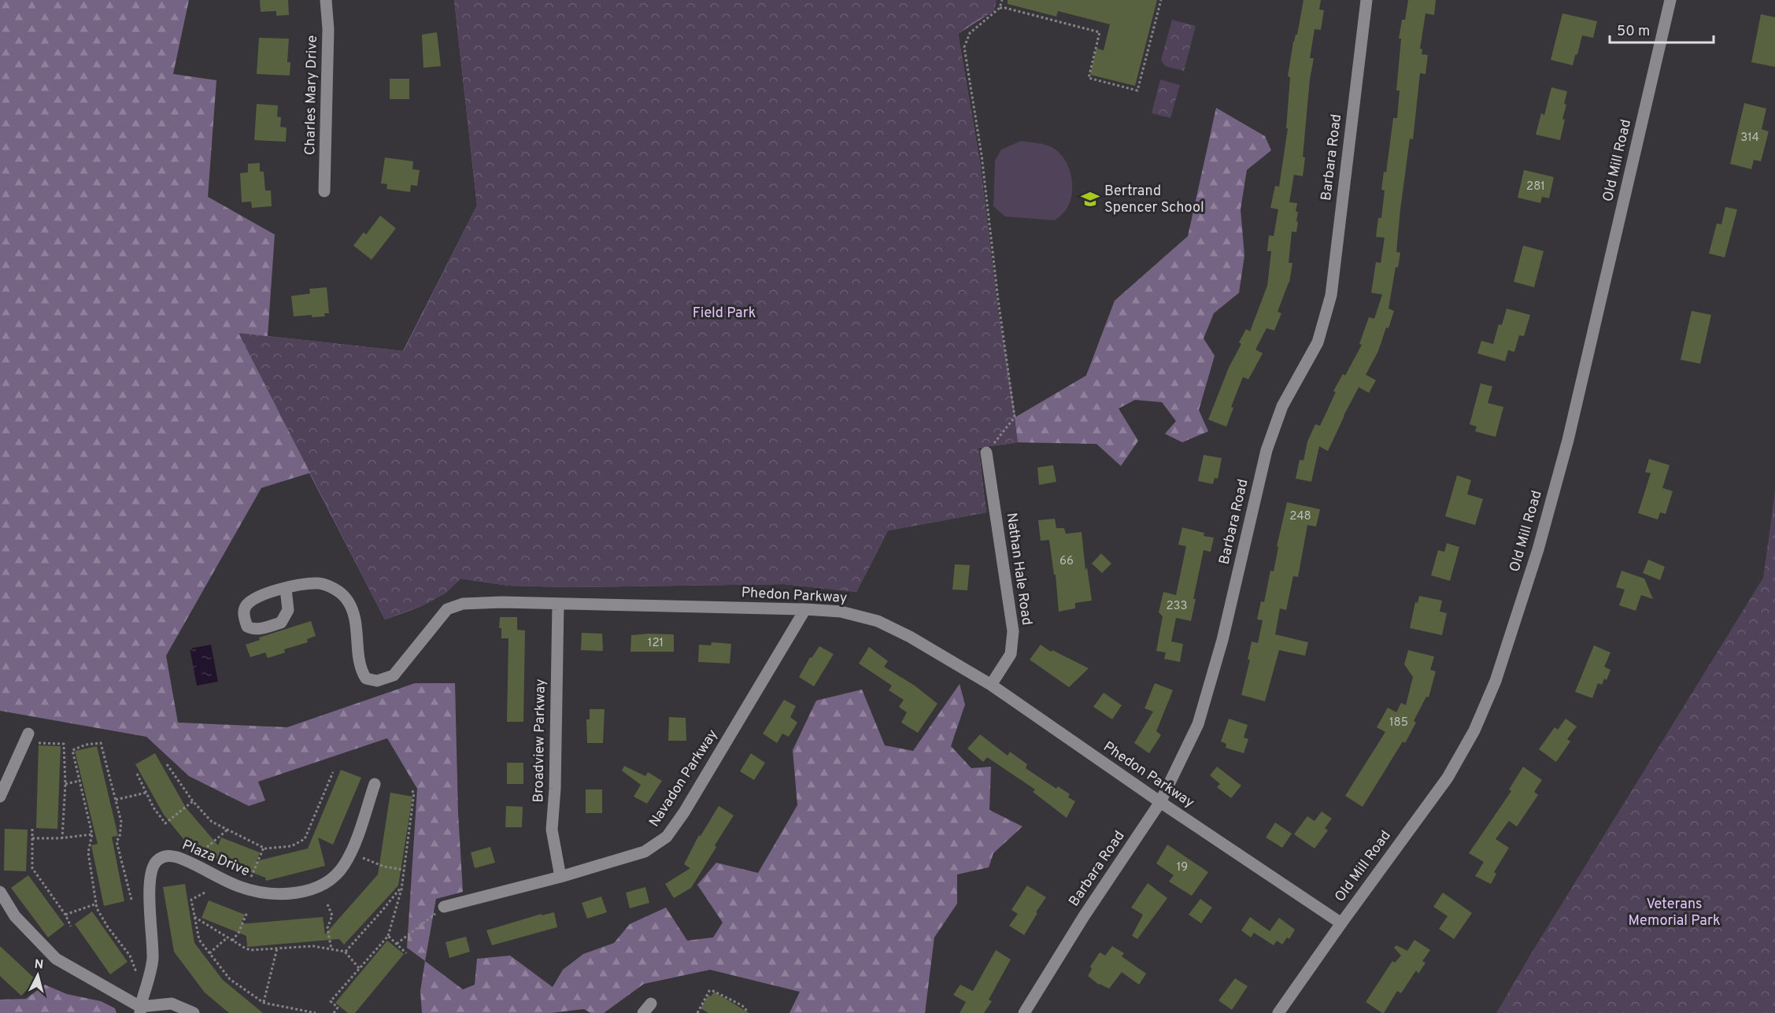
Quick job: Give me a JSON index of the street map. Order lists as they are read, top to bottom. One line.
{"streets":{"street":["Charles Mary Drive","Barbara Road","Old Mill Road","Nathan Hale Road","Phedon Parkway","Broadview Parkway","Navadon Parkway","Plaza Drive"]},"crossings":[["Barbara Road","Phedon Parkway"],["Old Mill Road","Phedon Parkway"],["Nathan Hale Road","Phedon Parkway"],["Phedon Parkway","Broadview Parkway"],["Phedon Parkway","Navadon Parkway"],["Broadview Parkway","Navadon Parkway"]],"parks":["Field Park","Veterans Memorial Park"],"places":{"school or university":["Bertrand Spencer School"]},"house_numbers":["314","281","248","66","233","121","185","19"],"scale_bar":"50 m","north":"top"}
